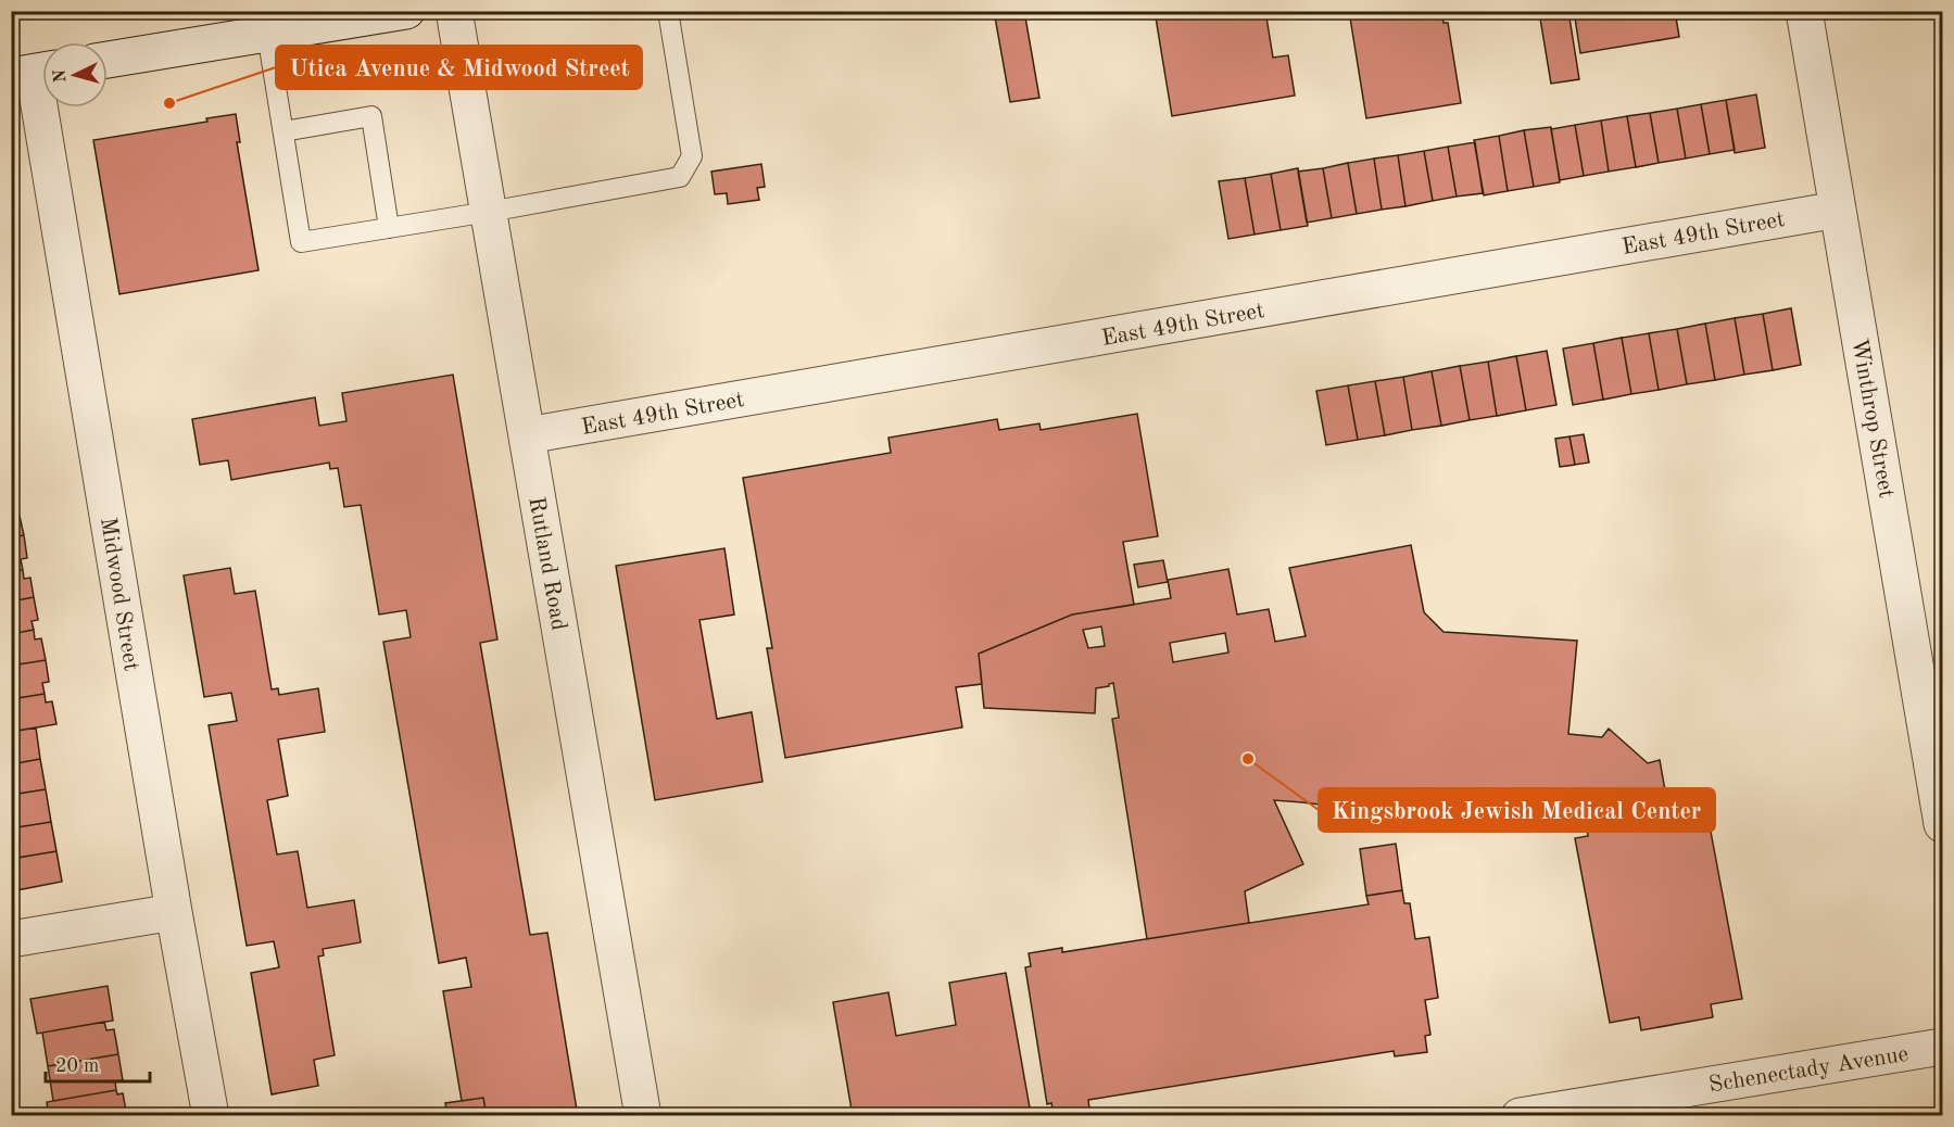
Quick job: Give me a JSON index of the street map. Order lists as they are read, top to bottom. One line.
{"streets":{"street":["East 49th Street","Winthrop Street","Rutland Road","Midwood Street","Schenectady Avenue"]},"crossings":[["East 49th Street","Winthrop Street"],["East 49th Street","Rutland Road"]],"places":["Utica Avenue & Midwood Street","Kingsbrook Jewish Medical Center"],"scale_bar":"20 m","north":"left"}
